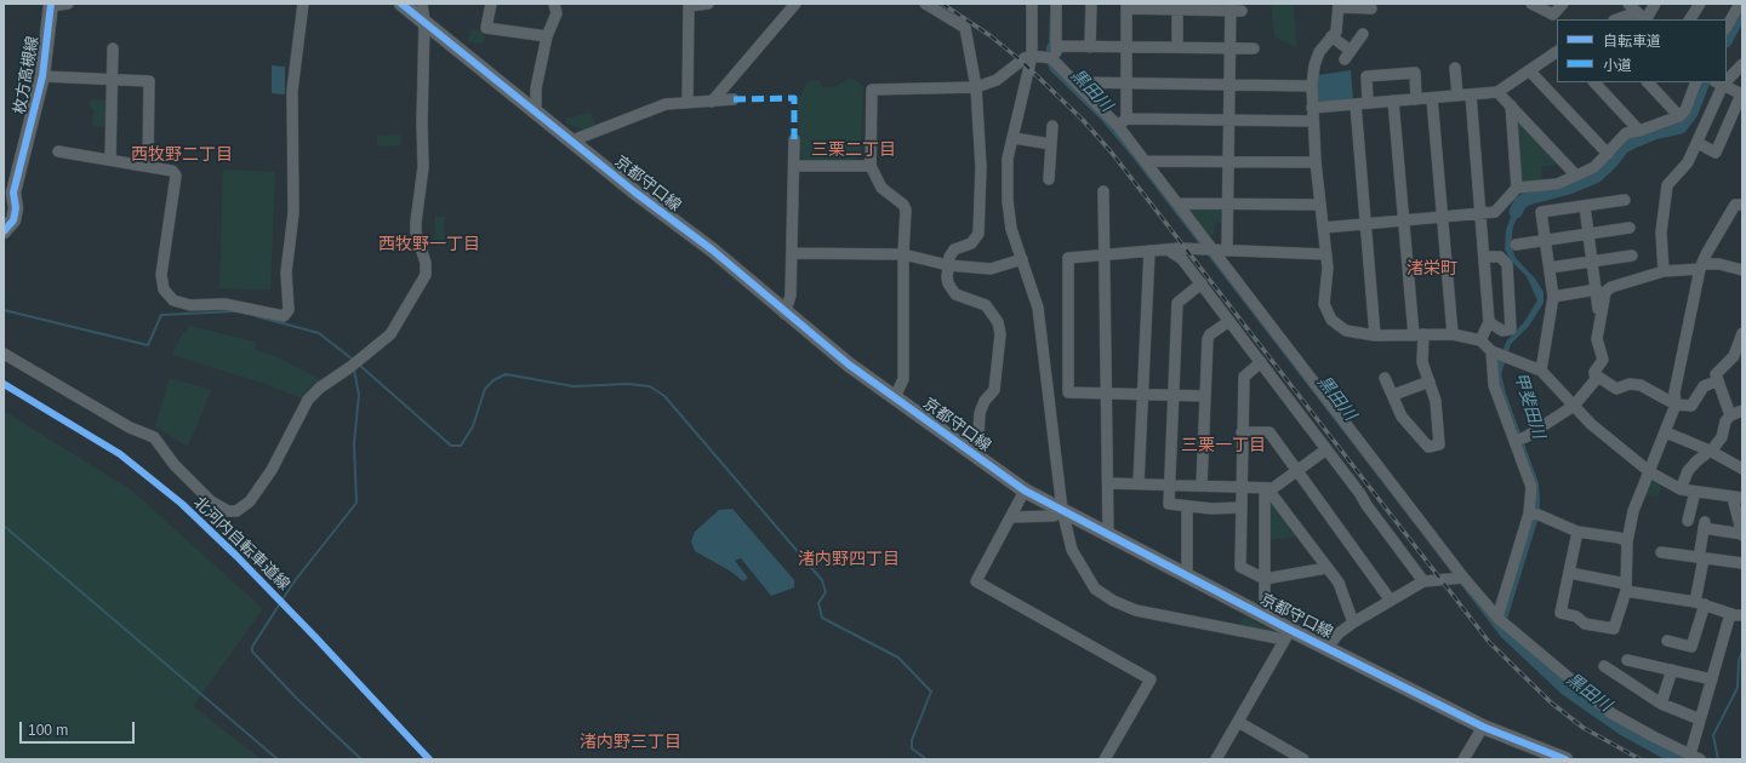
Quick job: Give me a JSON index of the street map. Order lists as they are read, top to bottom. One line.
{"streets":{"main road":["枚方高槻線","京都守口線"],"cycle path":["北河内自転車道線"]},"districts":["三栗二丁目","西牧野二丁目","西牧野一丁目","渚栄町","三栗一丁目","渚内野四丁目","渚内野三丁目"],"water":["黒田川","甲斐田川"],"legend":["自転車道","小道"],"scale_bar":"100 m"}
